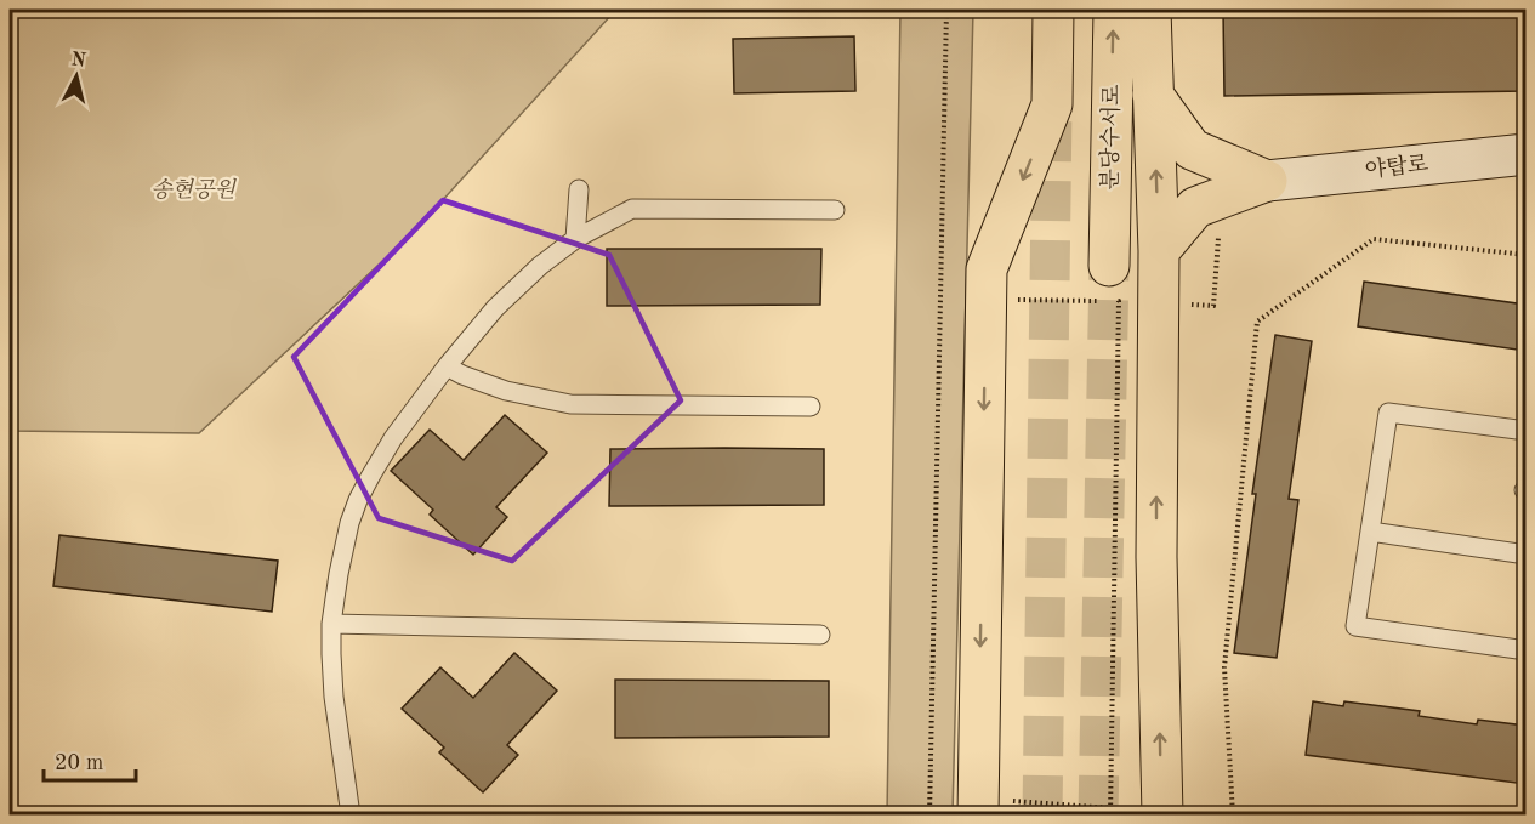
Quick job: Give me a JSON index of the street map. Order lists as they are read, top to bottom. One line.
{"streets":{"highway":["분당수서로"],"street":["야탑로"]},"parks":["송현공원"],"scale_bar":"20 m","north":"top"}
